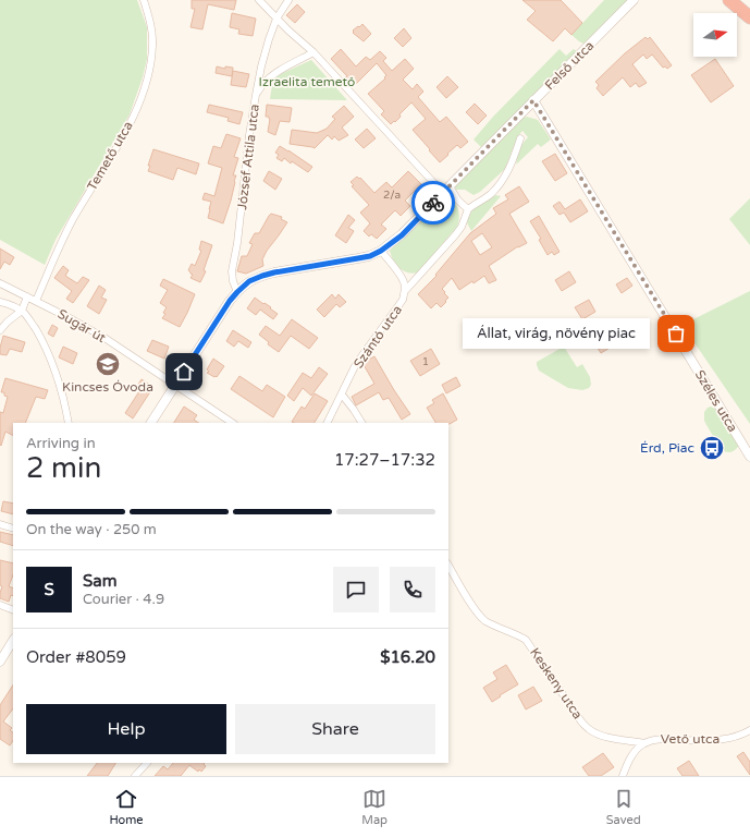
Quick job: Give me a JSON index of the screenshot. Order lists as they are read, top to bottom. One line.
{"streets":{"street":["Felső utca","Temető utca","József Attila utca","Sugár út","Szántó utca","Széles utca","Keskeny utca","Vető utca"]},"crossings":[["Felső utca","József Attila utca"],["Felső utca","Sugár út"],["Felső utca","Szántó utca"],["Felső utca","Széles utca"],["Temető utca","Sugár út"],["Keskeny utca","Vető utca"]],"parks":["Izraelita temető"],"places":{"other":["Állat, virág, növény piac"],"school or university":["Kincses Óvoda"],"bus stop":["Érd, Piac"]},"house_numbers":["2/a","1"],"north":"right","page":{"bubble":"Állat, virág, növény piac","heading":["2 min","Arriving in","17:27–17:32"],"panel":["Sam","Courier · 4.9","Order #8059","$16.20"],"bar":"On the way · 250 m","round":"S","buttons":["Help","Share"],"tabs":["Home","Map","Saved"]}}
